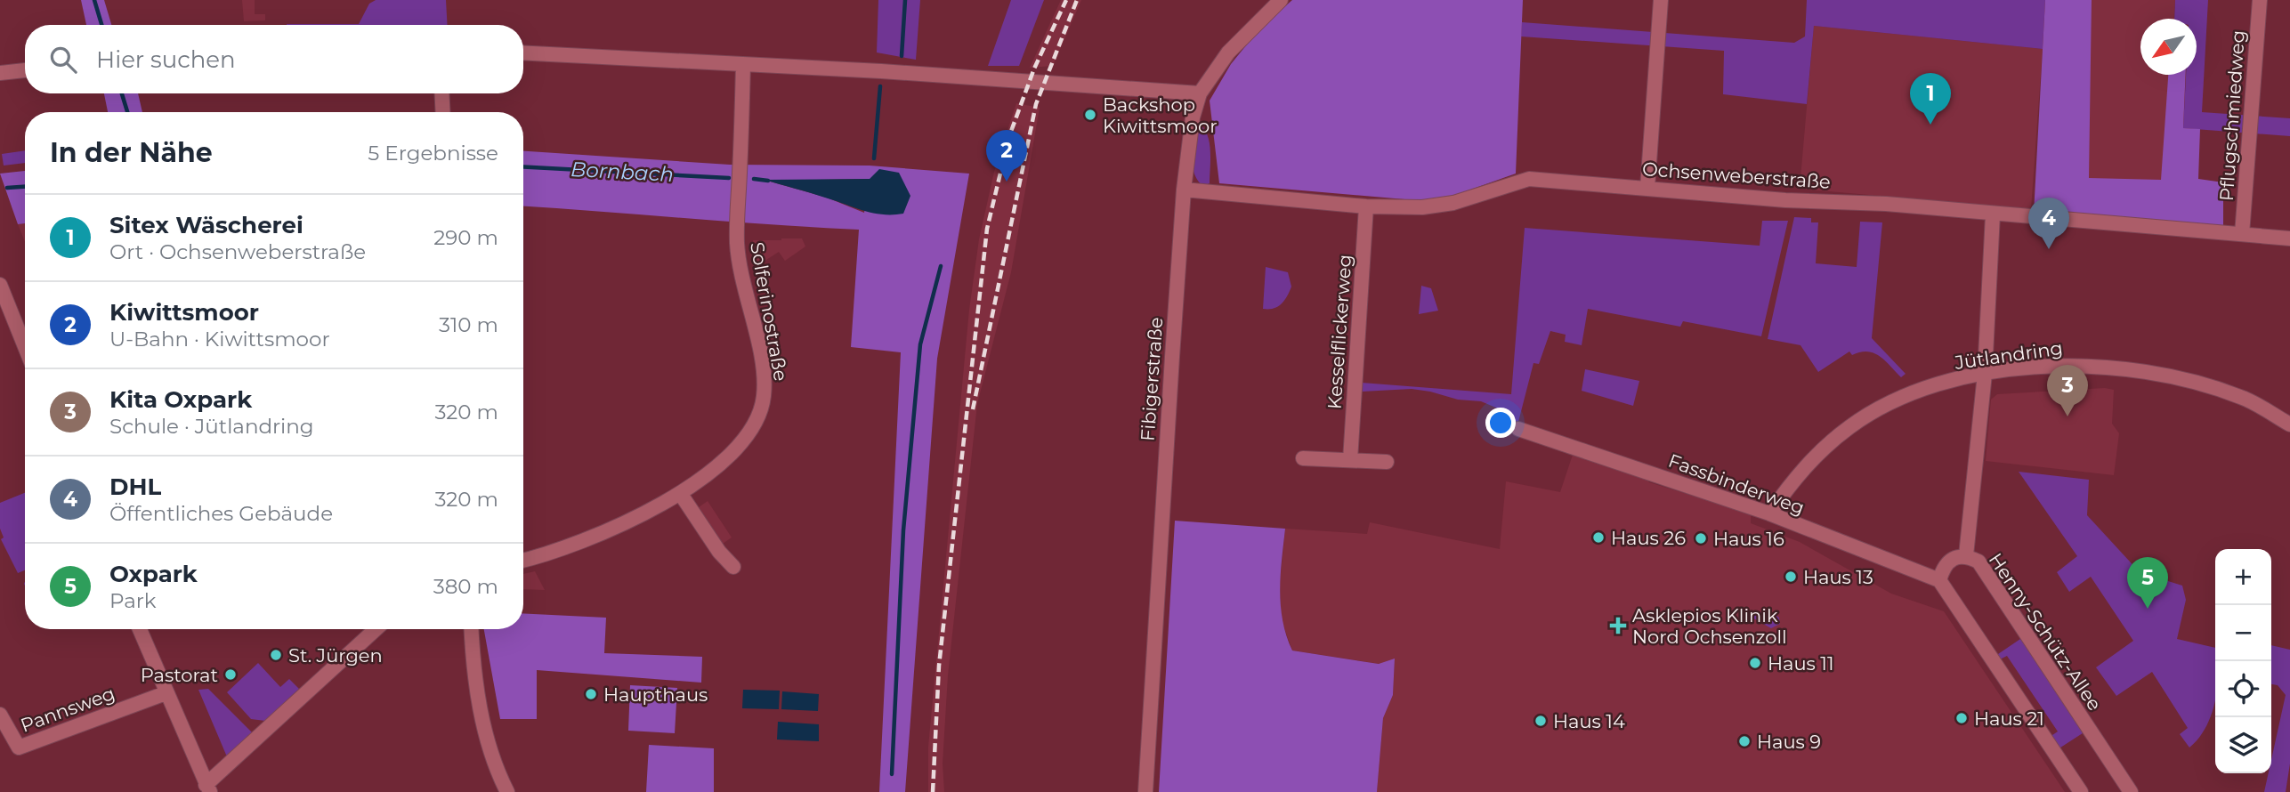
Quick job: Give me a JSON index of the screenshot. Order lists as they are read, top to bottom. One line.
{"streets":{"street":["Pflugschmiedweg","Ochsenweberstraße","Solferinostraße","Kesselflickerweg","Jütlandring","Fibigerstraße","Fassbinderweg","Henny-Schütz-Allee","Pannsweg"]},"crossings":[["Pflugschmiedweg","Ochsenweberstraße"],["Ochsenweberstraße","Kesselflickerweg"],["Ochsenweberstraße","Fibigerstraße"],["Jütlandring","Fassbinderweg"],["Fassbinderweg","Henny-Schütz-Allee"]],"water":["Bornbach"],"places":{"other":["Backshop Kiwittsmoor","Haus 26","Haus 16","Haus 13","St. Jürgen","Haus 11","Pastorat","Haupthaus","Haus 21","Haus 14","Haus 9"],"health":["Asklepios Klinik Nord Ochsenzoll"]},"north":"bottom left","page":{"search":"Hier suchen","pins":["1","2","4","3","5"],"heading":["In der Nähe","5 Ergebnisse"],"list":[{"mark":"1","name":"Sitex Wäscherei","note":"Ort · Ochsenweberstraße","value":"290 m"},{"mark":"2","name":"Kiwittsmoor","note":"U-Bahn · Kiwittsmoor","value":"310 m"},{"mark":"3","name":"Kita Oxpark","note":"Schule · Jütlandring","value":"320 m"},{"mark":"4","name":"DHL","note":"Öffentliches Gebäude","value":"320 m"},{"mark":"5","name":"Oxpark","note":"Park","value":"380 m"}],"map_buttons":["+","−"]}}
